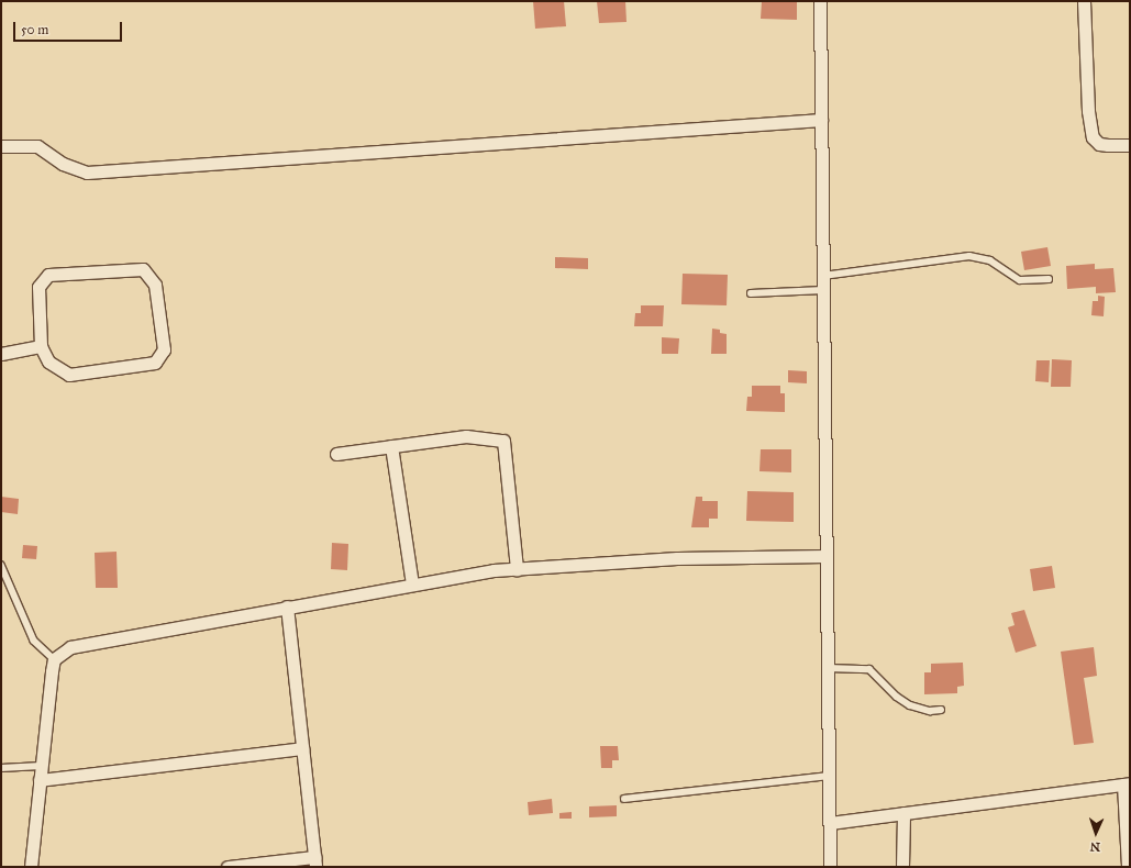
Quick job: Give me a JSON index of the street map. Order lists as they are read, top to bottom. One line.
{"scale_bar":"50 m","north":"bottom"}
